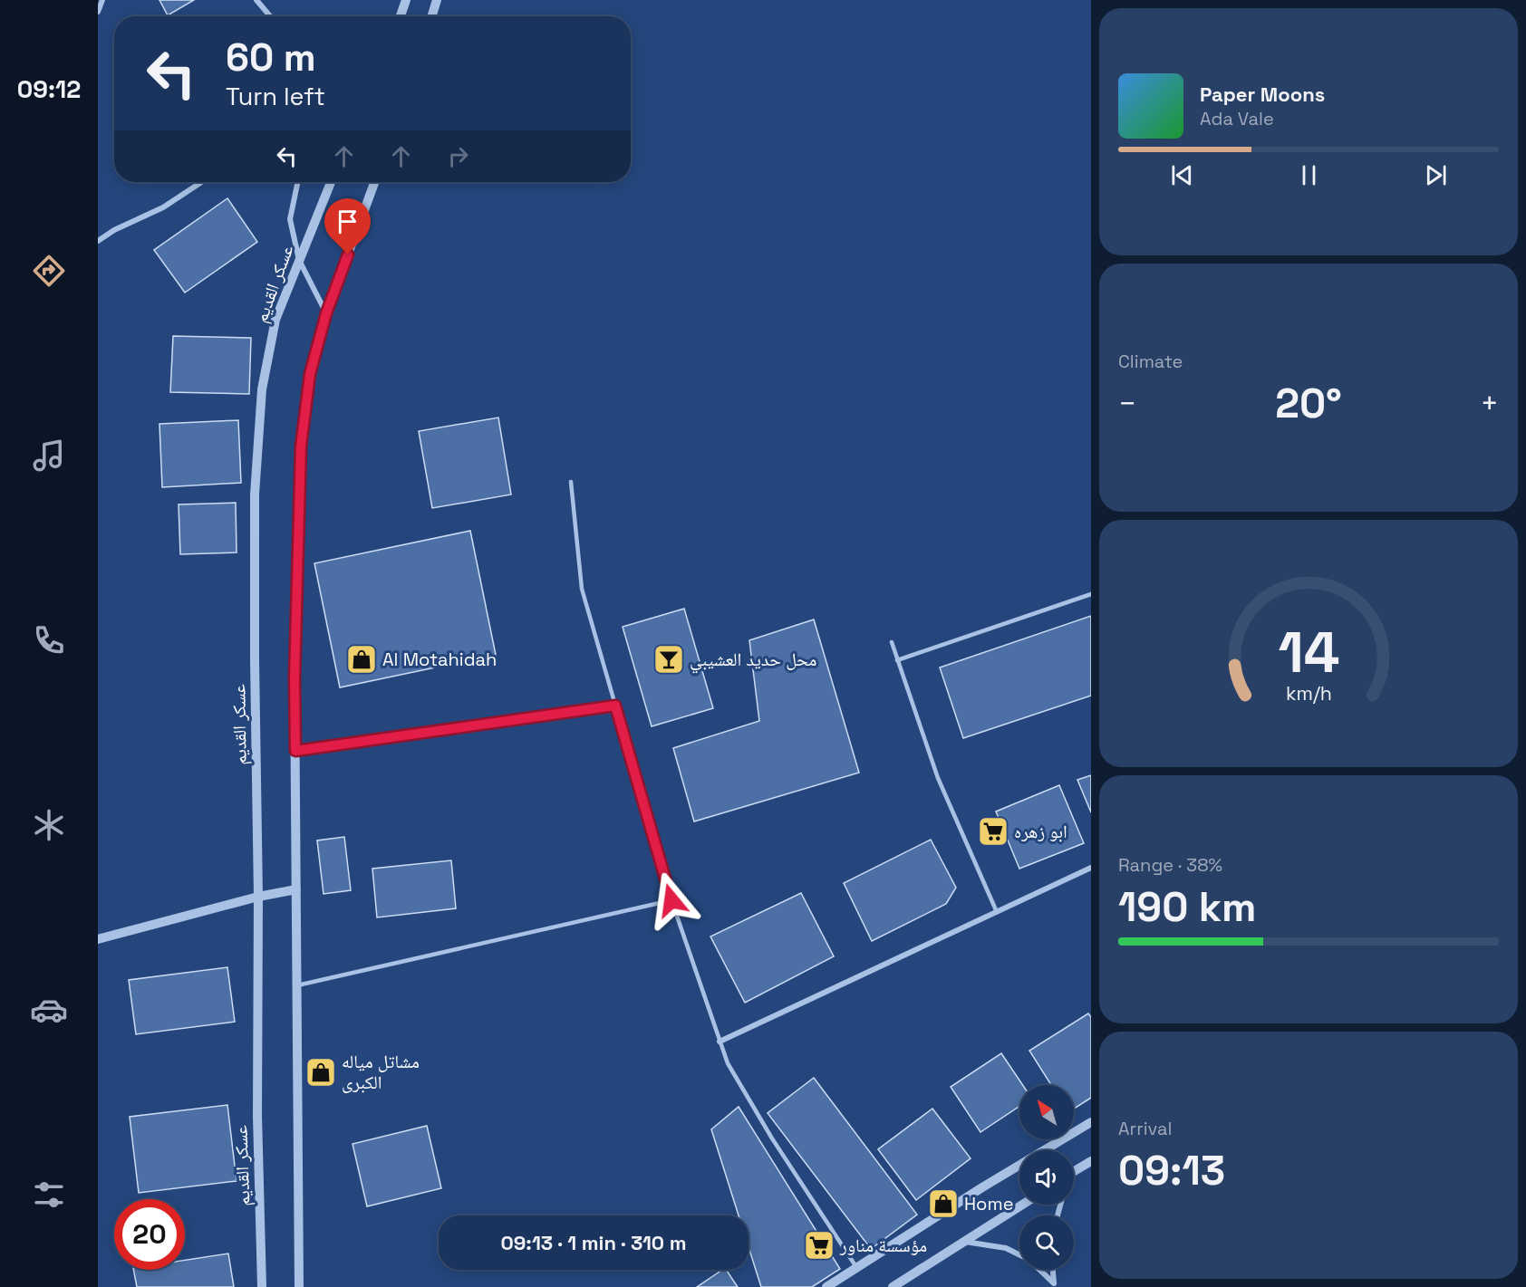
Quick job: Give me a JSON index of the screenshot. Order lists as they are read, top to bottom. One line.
{"streets":{"street":["عسكر القديم"]},"places":{"shop":["Al Motahidah","مشاتل مياله الكبرى","Home"],"bar":["محل حديد العشيبي"],"supermarket":["ابو زهره","مؤسسة مناور"]},"north":"top left","page":{"tabs":"09:12","turn":["60 m","Turn left"],"song":["Paper Moons","Ada Vale"],"tile":["Climate",["Range · 38%","190 km"],["Arrival","09:13"]],"heat":["−","20°","+"],"limit":"20","trip":"09:13 · 1 min · 310 m","gauge":["14","km/h"]}}
